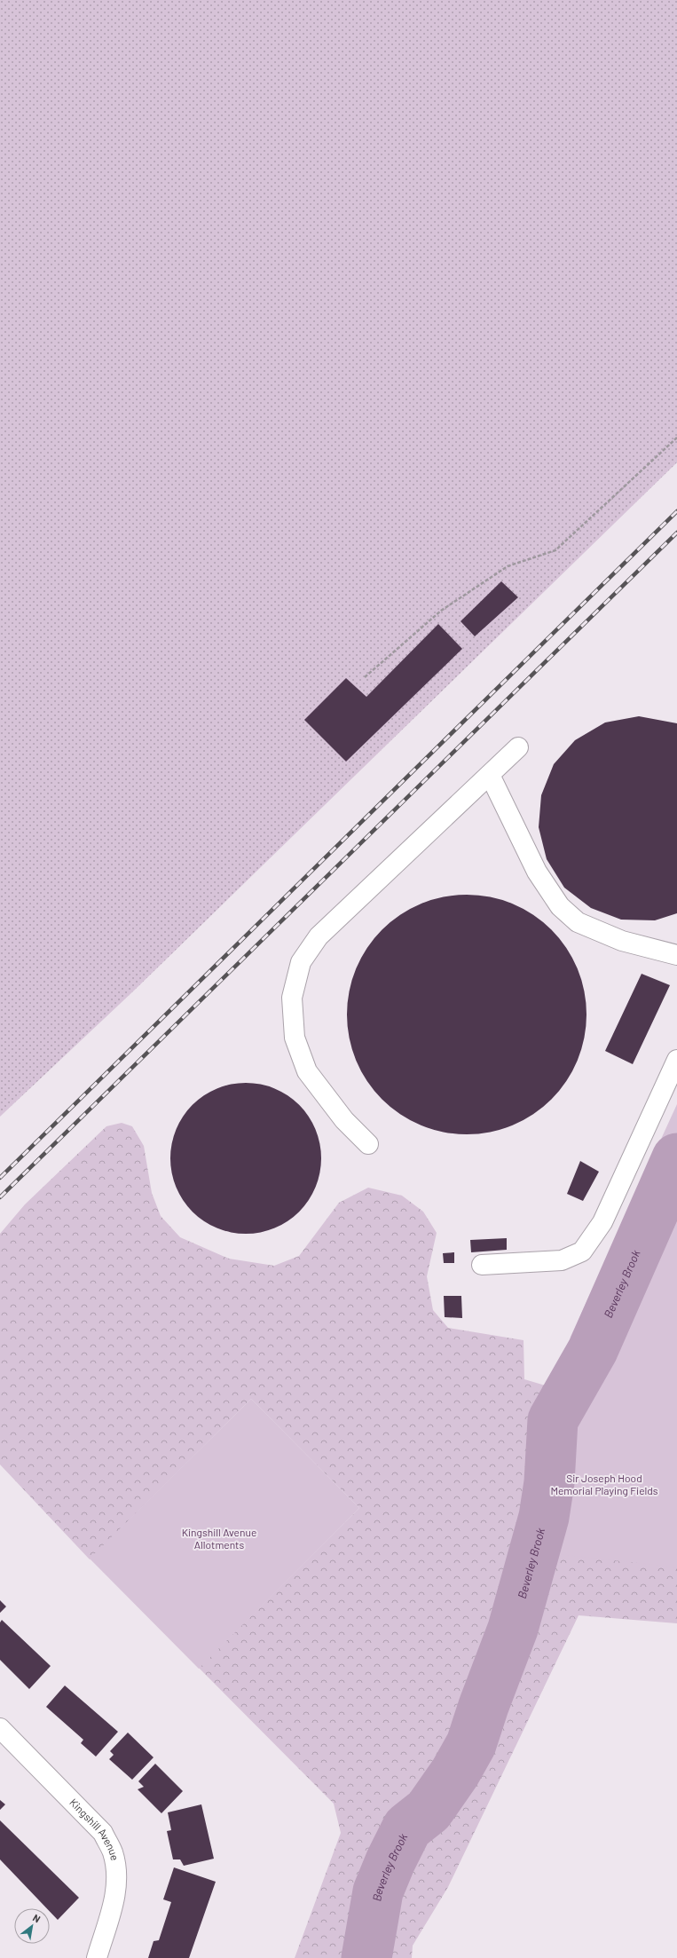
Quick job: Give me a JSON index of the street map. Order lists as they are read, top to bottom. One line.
{"streets":{"street":["Kingshill Avenue"]},"water":["Beverley Brook"],"parks":["Sir Joseph Hood Memorial Playing Fields","Kingshill Avenue Allotments"],"north":"top right"}
